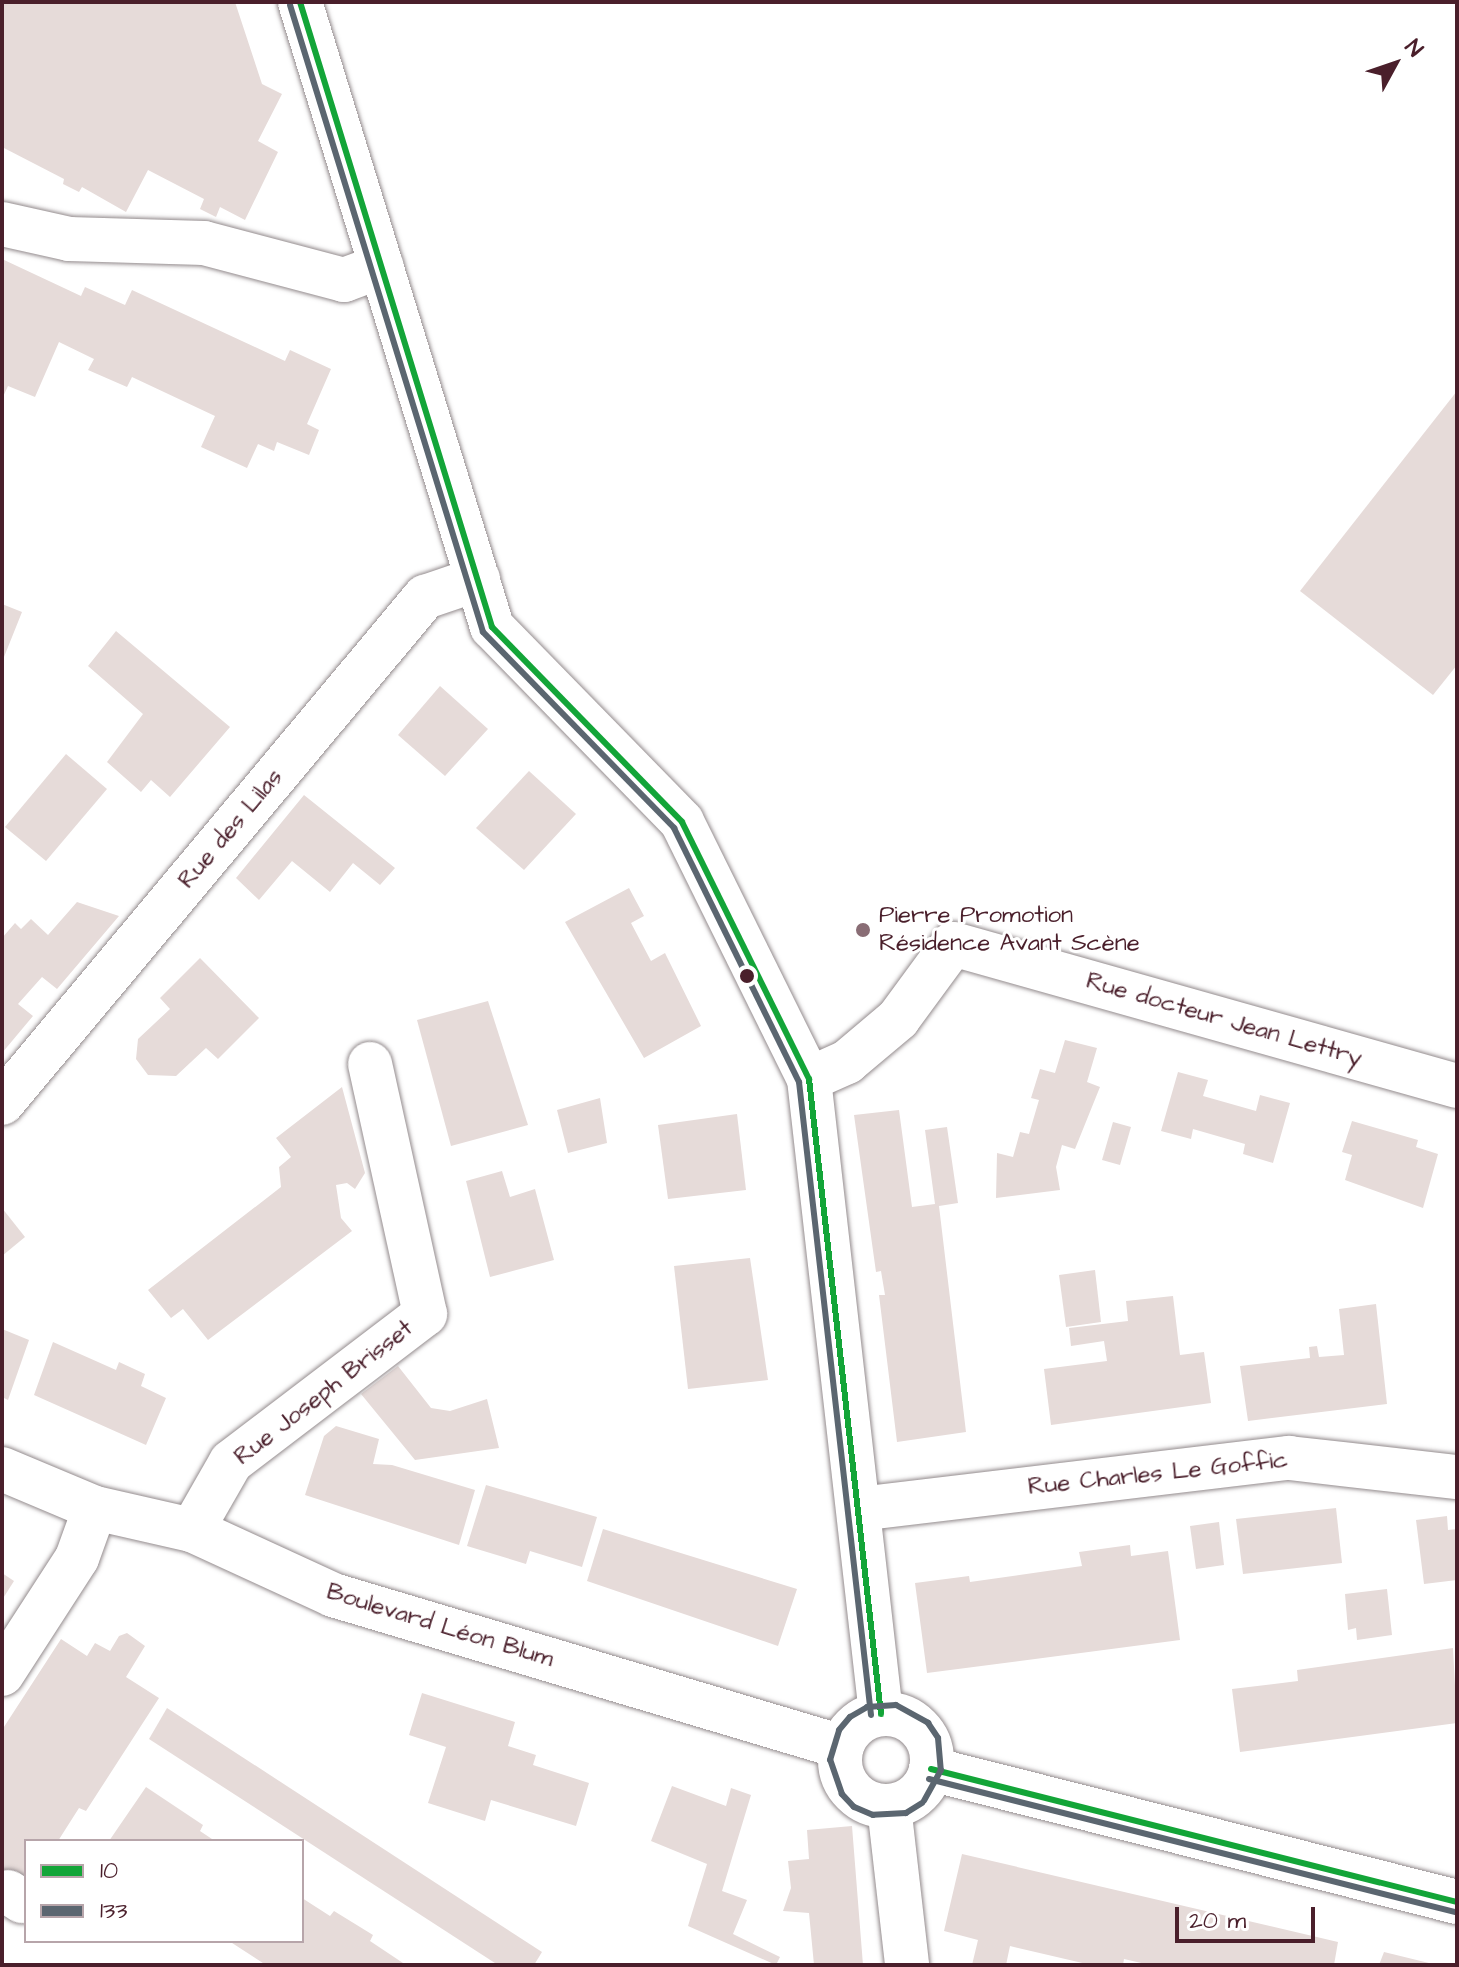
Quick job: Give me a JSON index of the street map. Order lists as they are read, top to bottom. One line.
{"streets":{"street":["Rue des Lilas","Rue docteur Jean Lettry","Rue Joseph Brisset","Rue Charles Le Goffic","Boulevard Léon Blum"]},"crossings":[["Rue Joseph Brisset","Boulevard Léon Blum"]],"places":["Pierre Promotion Résidence Avant Scène"],"lines":["transit line 10","transit line 133"],"legend":["10","133"],"scale_bar":"20 m","north":"top right"}
